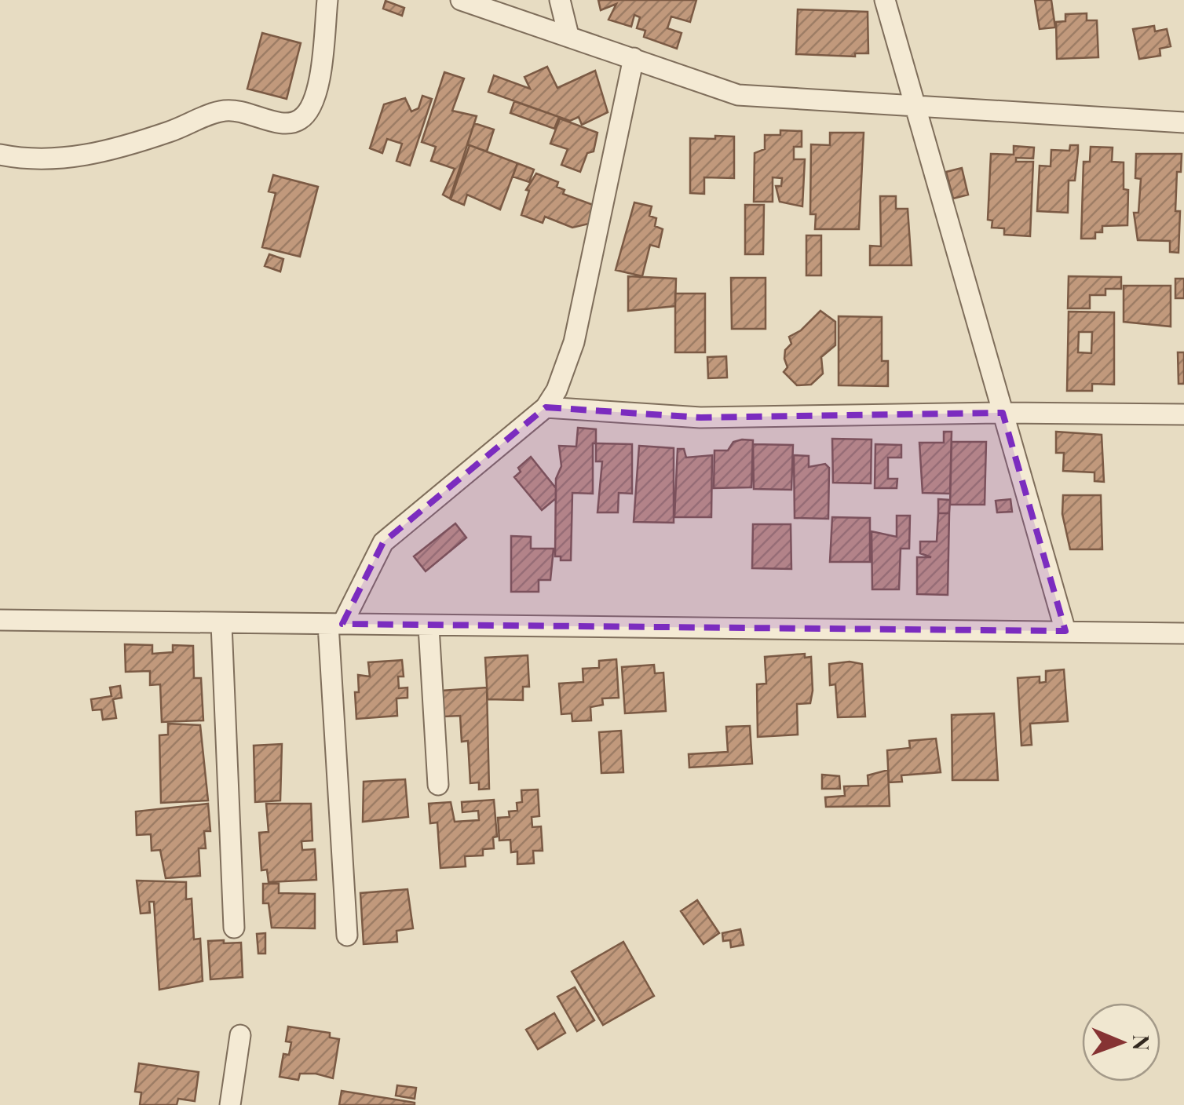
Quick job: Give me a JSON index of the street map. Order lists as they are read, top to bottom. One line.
{"north":"right"}
